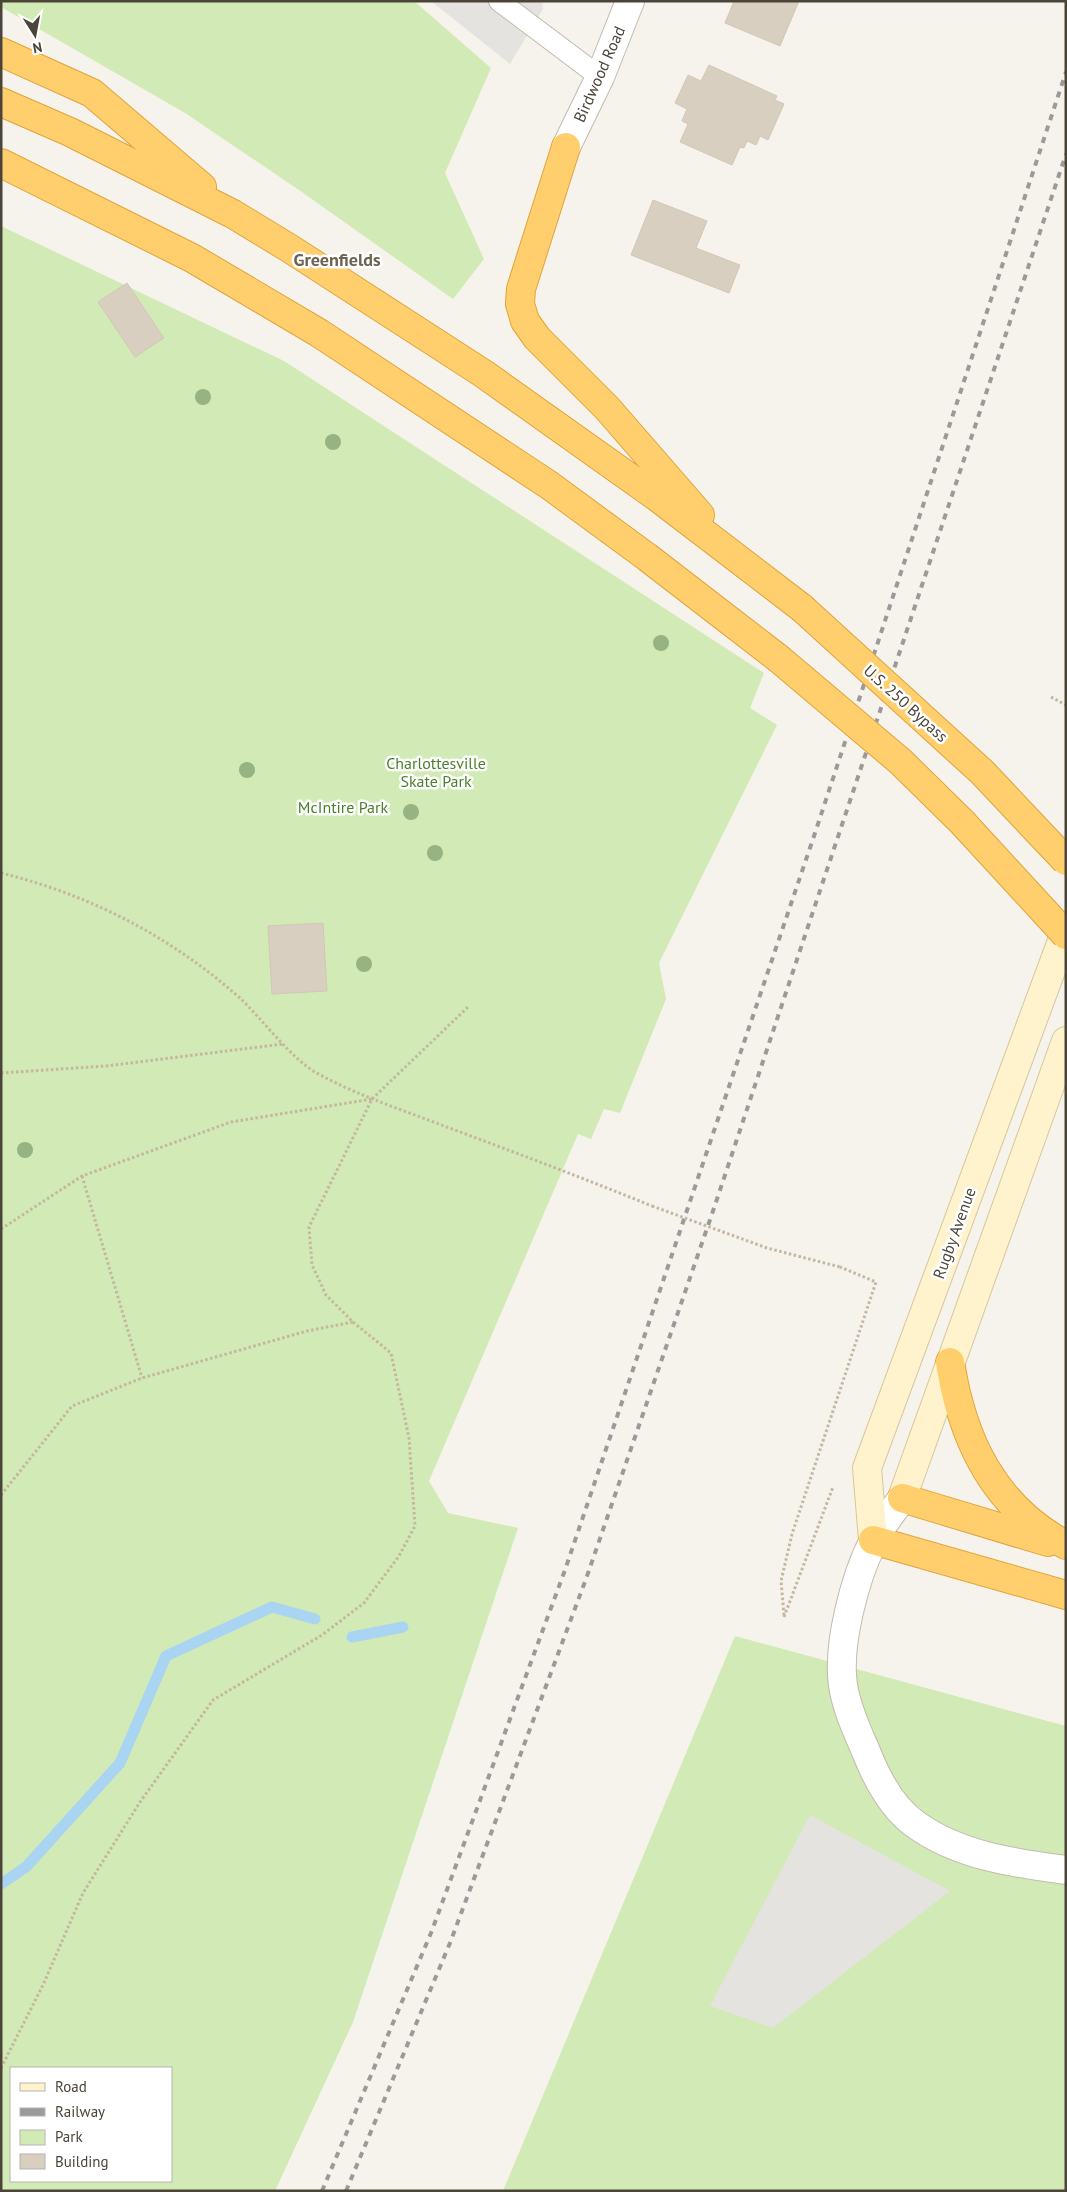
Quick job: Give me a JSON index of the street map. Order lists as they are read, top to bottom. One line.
{"streets":{"highway":["U.S. 250 Bypass"],"street":["Birdwood Road","Rugby Avenue"]},"districts":["Greenfields"],"parks":["Charlottesville Skate Park","McIntire Park"],"legend":["Road","Railway","Park","Building"],"north":"bottom"}
